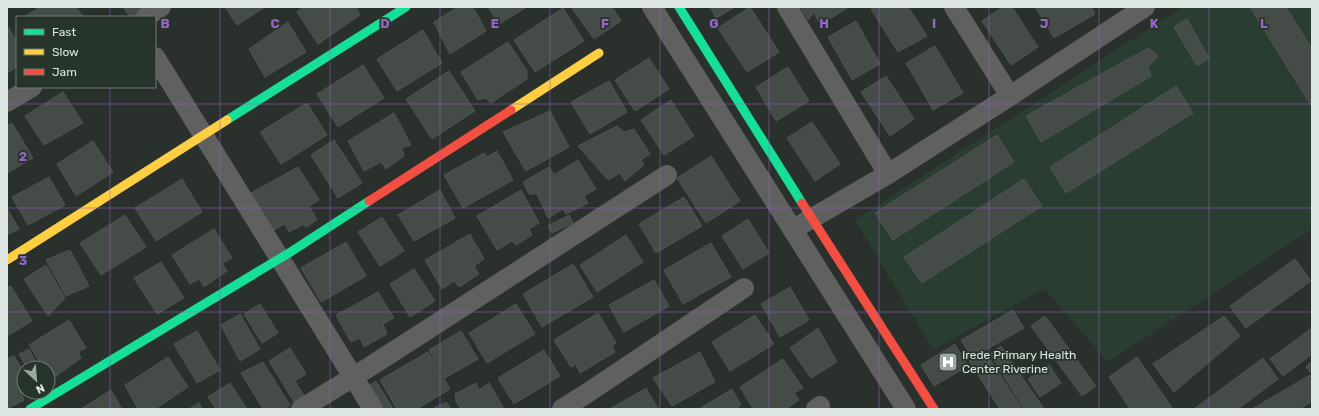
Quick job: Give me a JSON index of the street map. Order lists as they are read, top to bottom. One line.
{"places":{"hospital":["Irede Primary Health Center Riverine"]},"legend":["Fast","Slow","Jam"],"north":"bottom right","grid":{"columns":["B","C","D","E","F","G","H","I","J","K","L"],"rows":["2","3"]}}
